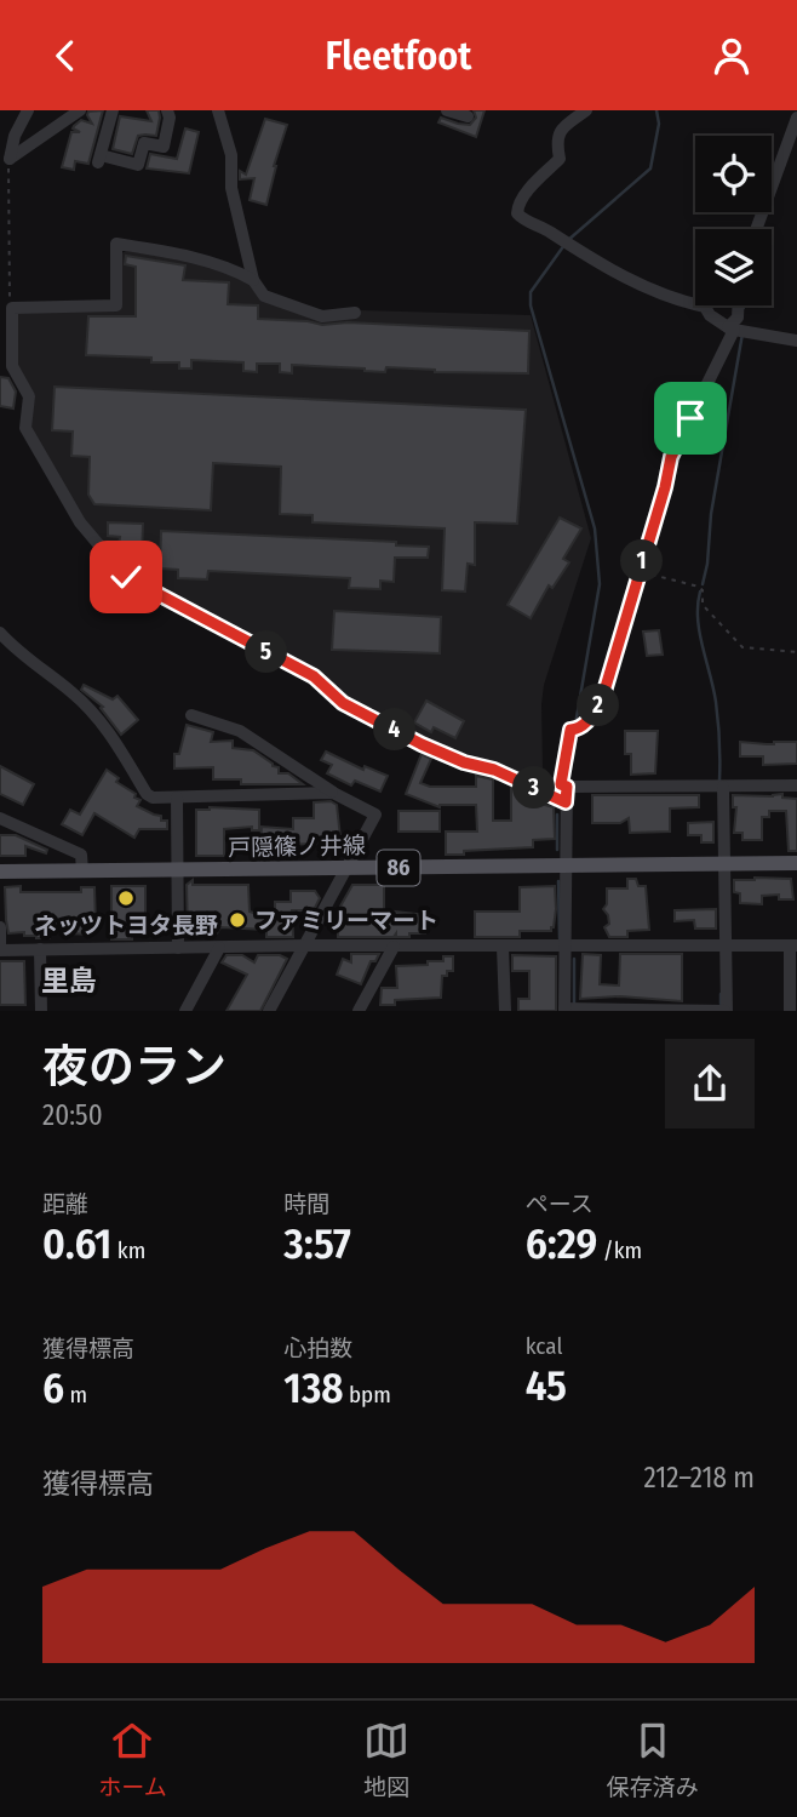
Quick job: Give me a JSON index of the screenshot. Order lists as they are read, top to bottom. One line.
{"streets":{"main road":["戸隠篠ノ井線","86"]},"districts":["里島"],"places":["ネッツトヨタ長野","ファミリーマート"],"page":{"header":"Fleetfoot","pins":["1","5","2","4","3"],"heading":["夜のラン","20:50"],"stats":[["距離","0.61 km"],["時間","3:57"],["ペース","6:29 /km"],["獲得標高","6 m"],["心拍数","138 bpm"],["kcal","45"]],"chart":["獲得標高","212–218 m"],"tabs":["ホーム","地図","保存済み"]}}
